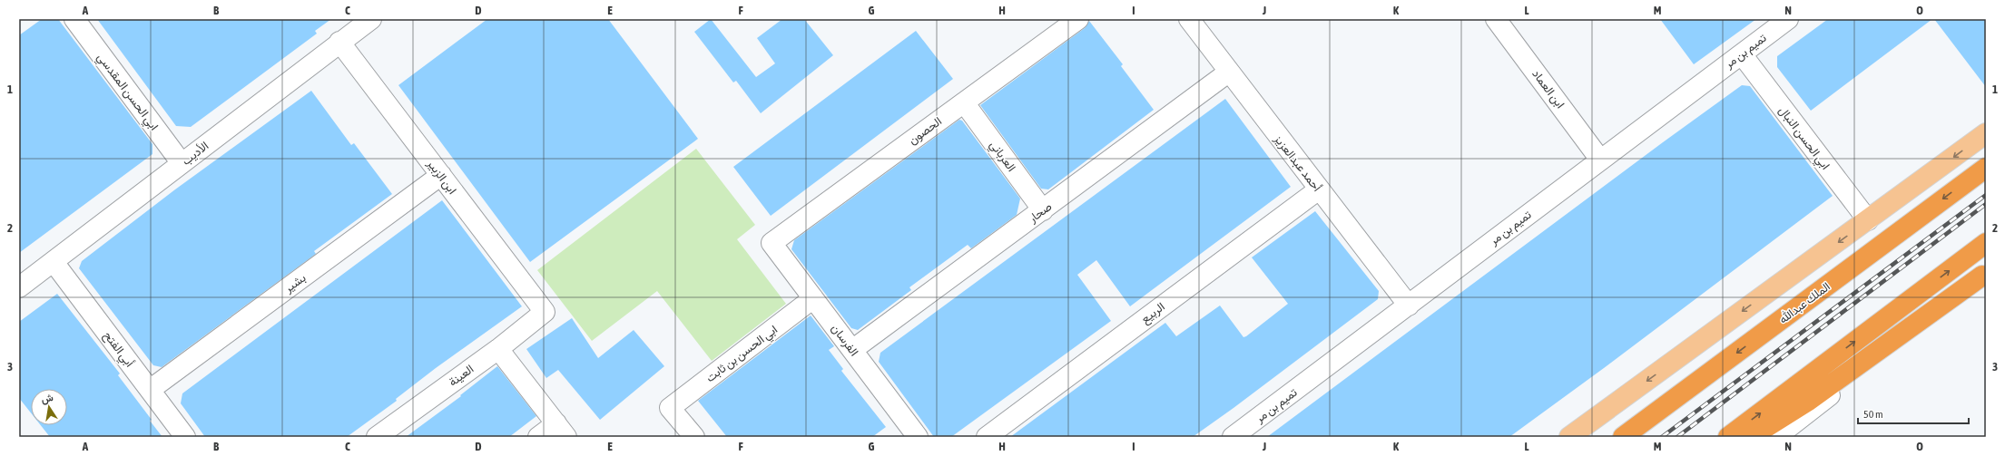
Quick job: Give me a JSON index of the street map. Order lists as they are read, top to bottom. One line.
{"streets":{"highway":["الملك عبدالله"],"street":["تميم بن مر","ابن العماد","ابي الحسن المقدسي","الحصون","ابي الحسن النبال","الأديب","العرباني","أحمد عبدالعزيز","ابن الزبير","صحار","بشير","الربيع","الفرسان","أبي الفتح","ابي الحسن بن ثابت","العينة"]},"crossings":[["تميم بن مر","ابن العماد"],["تميم بن مر","ابي الحسن النبال"],["تميم بن مر","أحمد عبدالعزيز"],["ابي الحسن المقدسي","الأديب"],["الحصون","العرباني"],["الحصون","الفرسان"],["الأديب","ابن الزبير"],["الأديب","أبي الفتح"],["العرباني","صحار"],["أحمد عبدالعزيز","صحار"],["أحمد عبدالعزيز","الربيع"],["ابن الزبير","بشير"],["ابن الزبير","العينة"],["صحار","الفرسان"],["بشير","أبي الفتح"],["الفرسان","ابي الحسن بن ثابت"]],"scale_bar":"50 m","north":"top","grid":{"columns":["A","B","C","D","E","F","G","H","I","J","K","L","M","N","O"],"rows":["1","2","3"]}}
